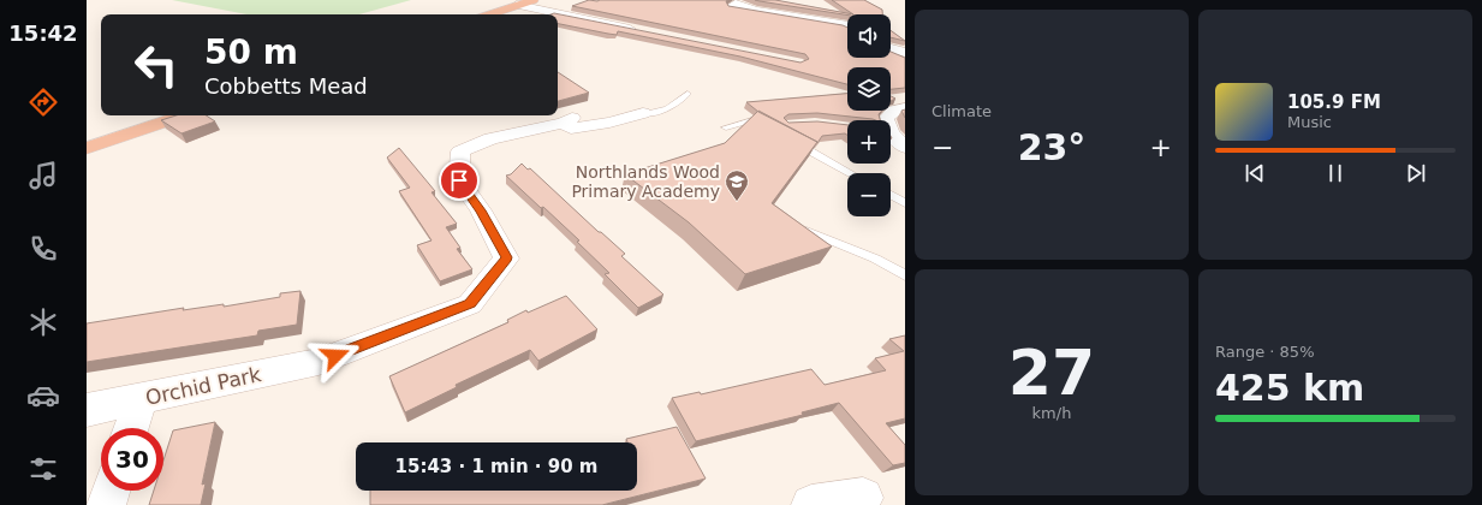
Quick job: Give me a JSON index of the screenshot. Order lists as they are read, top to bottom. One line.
{"streets":{"street":["Orchid Park"]},"places":{"school or university":["Northlands Wood Primary Academy"]},"page":{"tabs":"15:42","tile":["Climate",["27","km/h"],["Range · 85%","425 km"]],"map_buttons":["+","−"],"turn":["50 m","Cobbetts Mead"],"song":["105.9 FM","Music"],"heat":["−","23°","+"],"limit":"30","trip":"15:43 · 1 min · 90 m"}}
